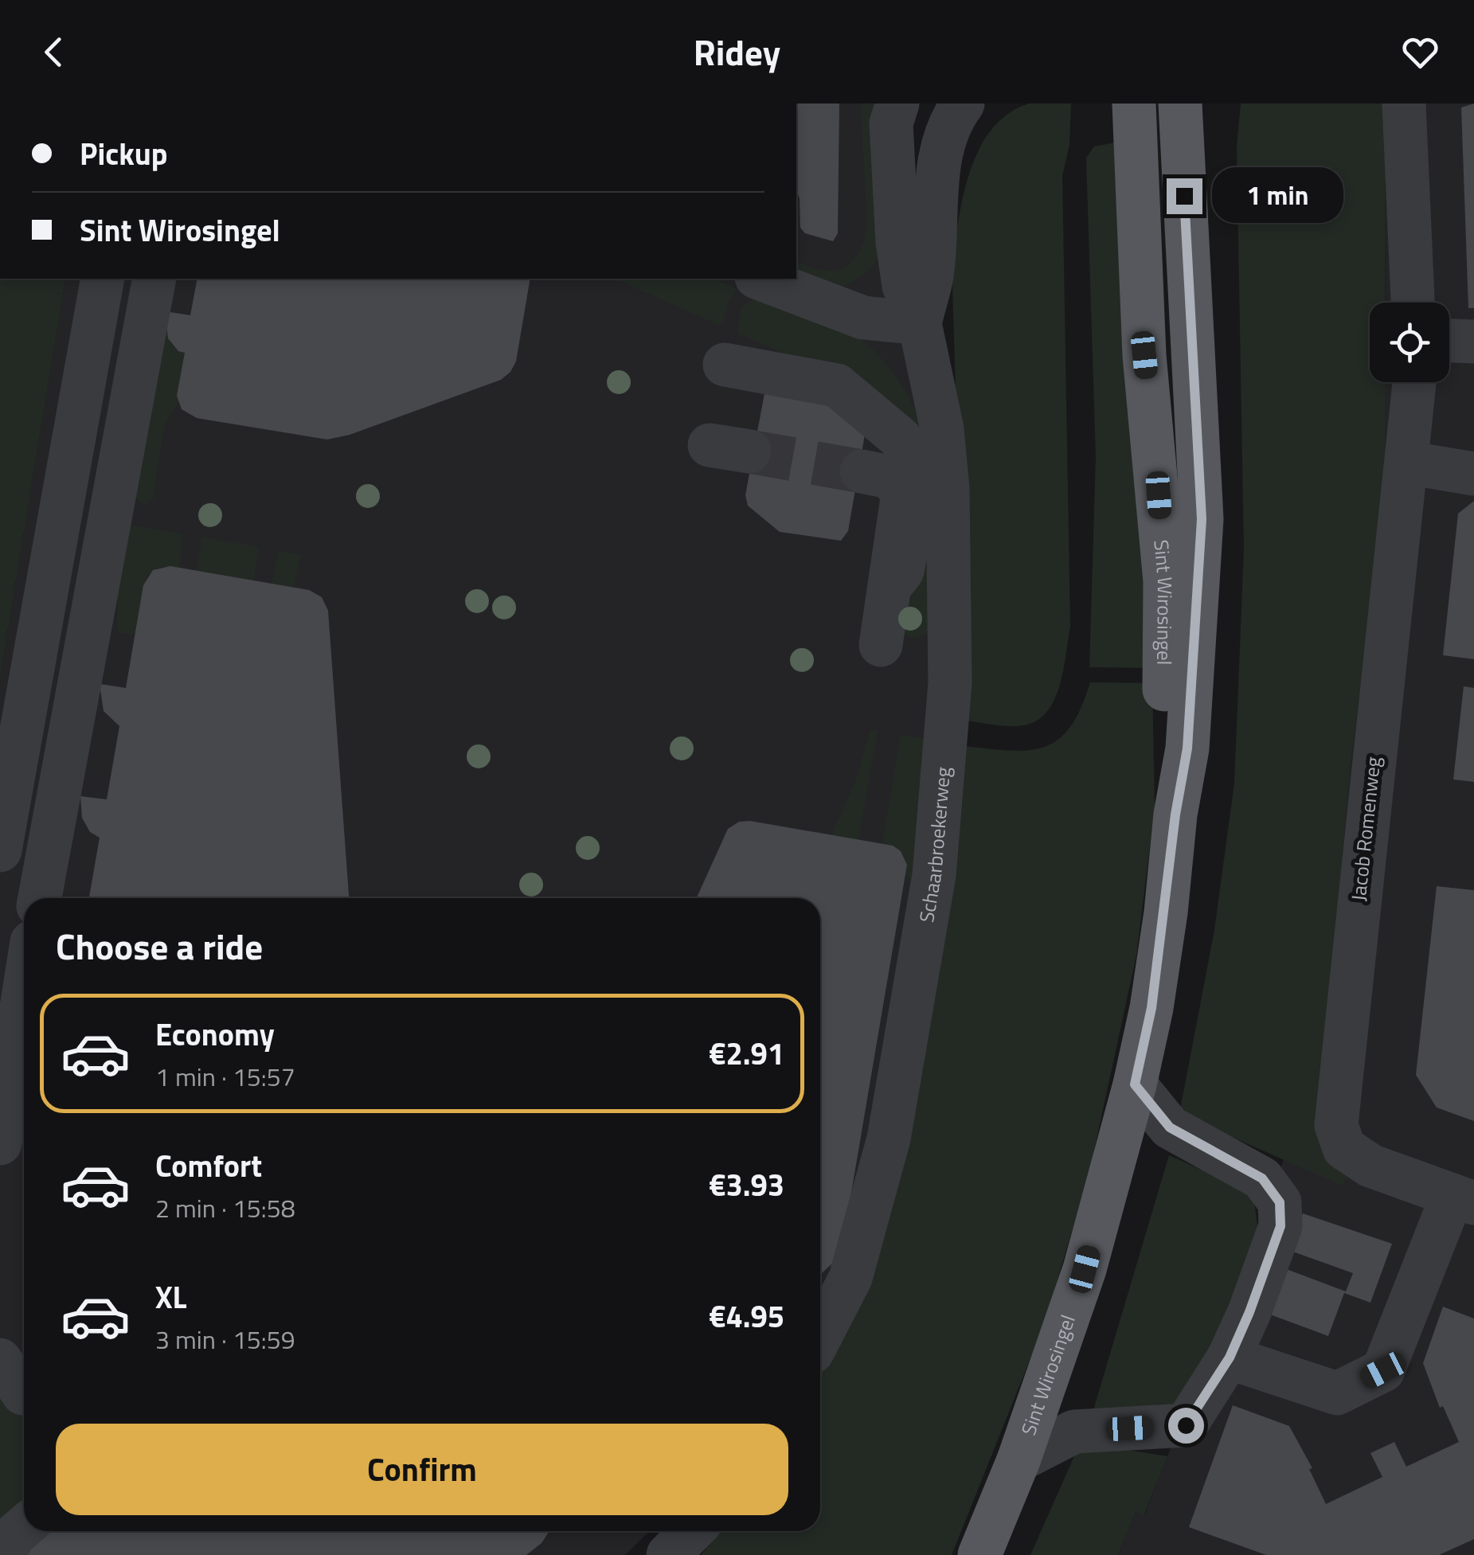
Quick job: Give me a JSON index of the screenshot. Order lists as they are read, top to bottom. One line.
{"streets":{"main road":["Sint Wirosingel"],"street":["Jacob Romenweg","Schaarbroekerweg"]},"page":{"header":"Ridey","banner":["Pickup","Sint Wirosingel"],"bubble":"1 min","heading":"Choose a ride","list":[{"name":"Economy","note":"1 min · 15:57","value":"€2.91"},{"name":"Comfort","note":"2 min · 15:58","value":"€3.93"},{"name":"XL","note":"3 min · 15:59","value":"€4.95"}],"buttons":"Confirm"}}
